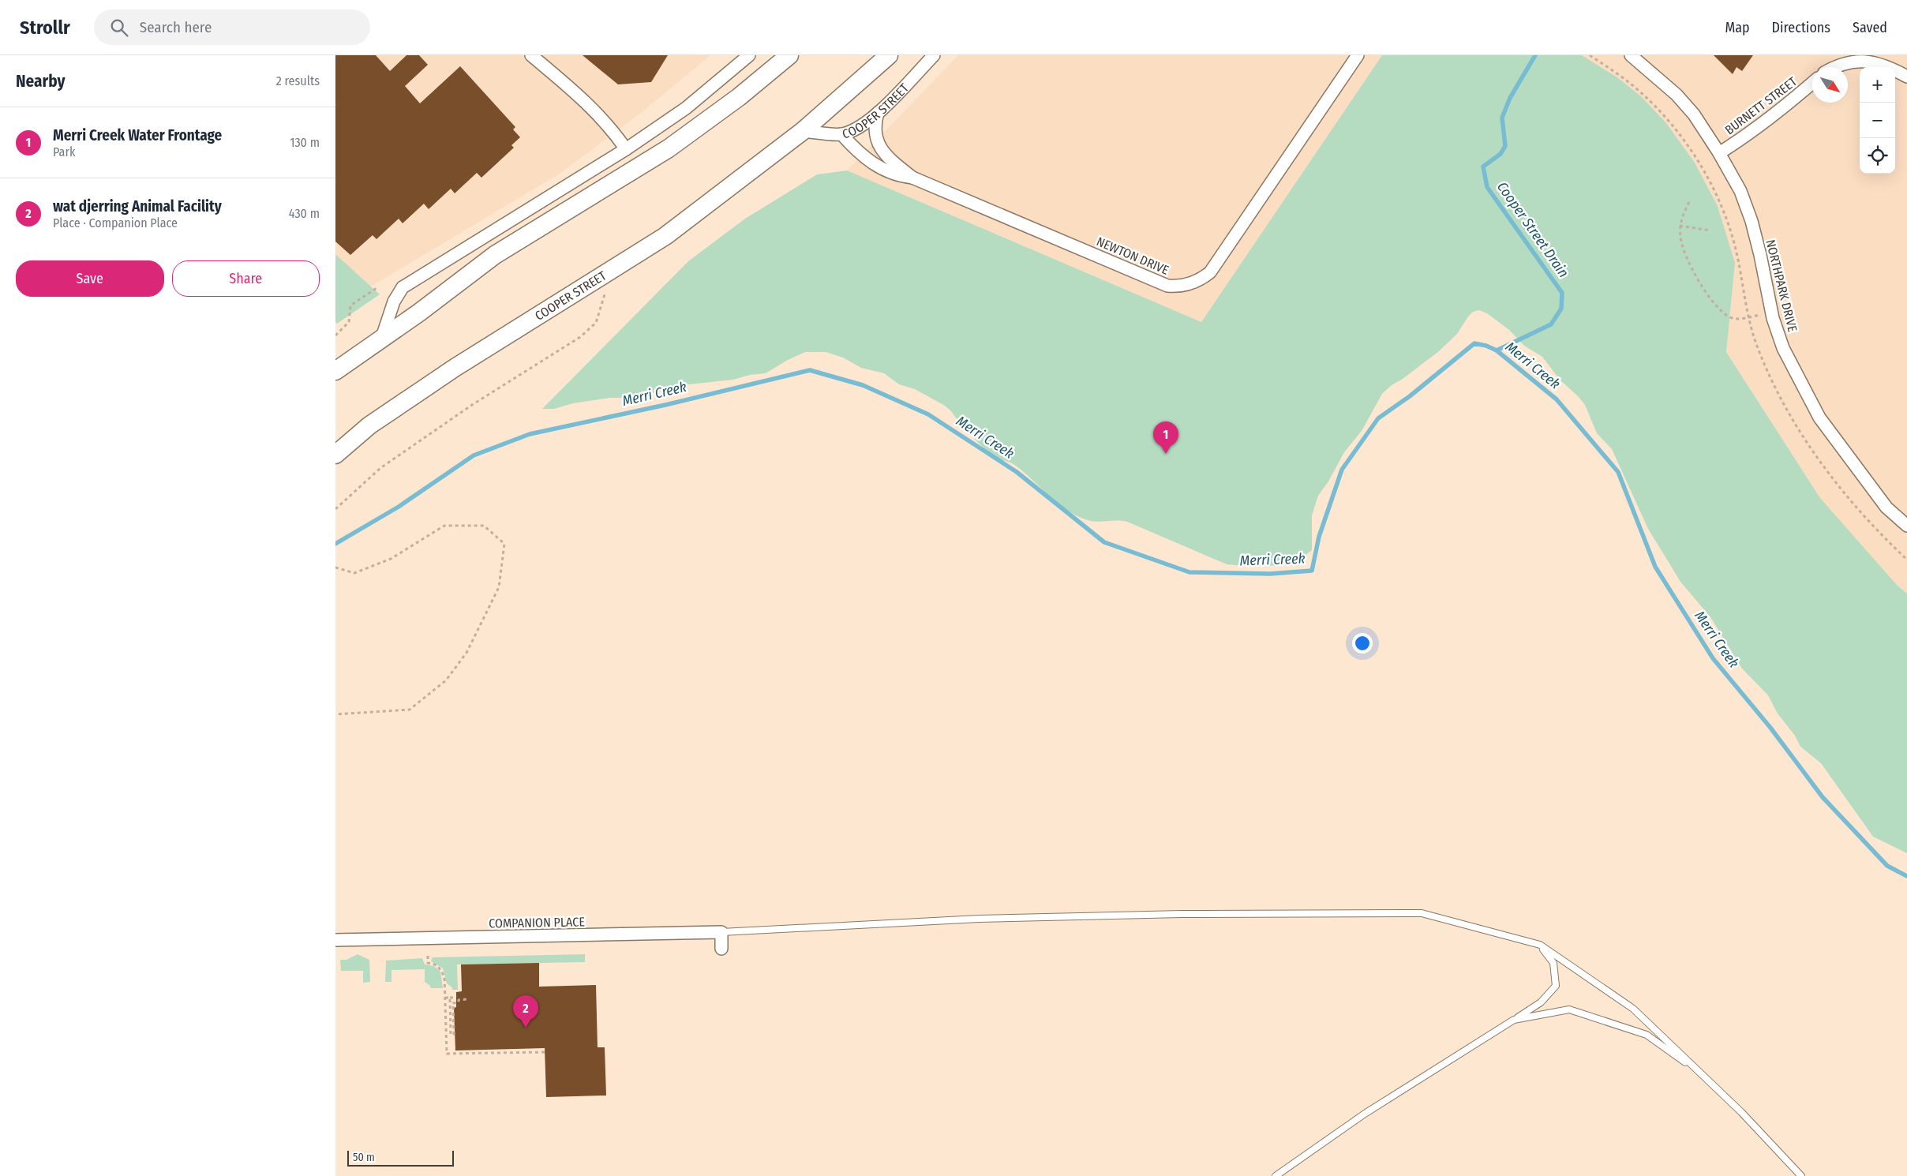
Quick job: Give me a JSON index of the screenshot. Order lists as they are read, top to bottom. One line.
{"streets":{"main road":["COOPER STREET"],"street":["BURNETT STREET","NEWTON DRIVE","NORTHPARK DRIVE","COMPANION PLACE"]},"crossings":[["BURNETT STREET","NORTHPARK DRIVE"],["COOPER STREET","NEWTON DRIVE"]],"water":["Cooper Street Drain","Merri Creek"],"scale_bar":"50 m","north":"bottom right","page":{"header":"Strollr","search":"Search here","nav":["Map","Directions","Saved"],"heading":["Nearby","2 results"],"map_buttons":["+","−"],"list":[{"mark":"1","name":"Merri Creek Water Frontage","note":"Park","value":"130 m"},{"mark":"2","name":"wat djerring Animal Facility","note":"Place · Companion Place","value":"430 m"}],"buttons":["Save","Share"],"pins":["1","2"],"scale":"50 m"}}
